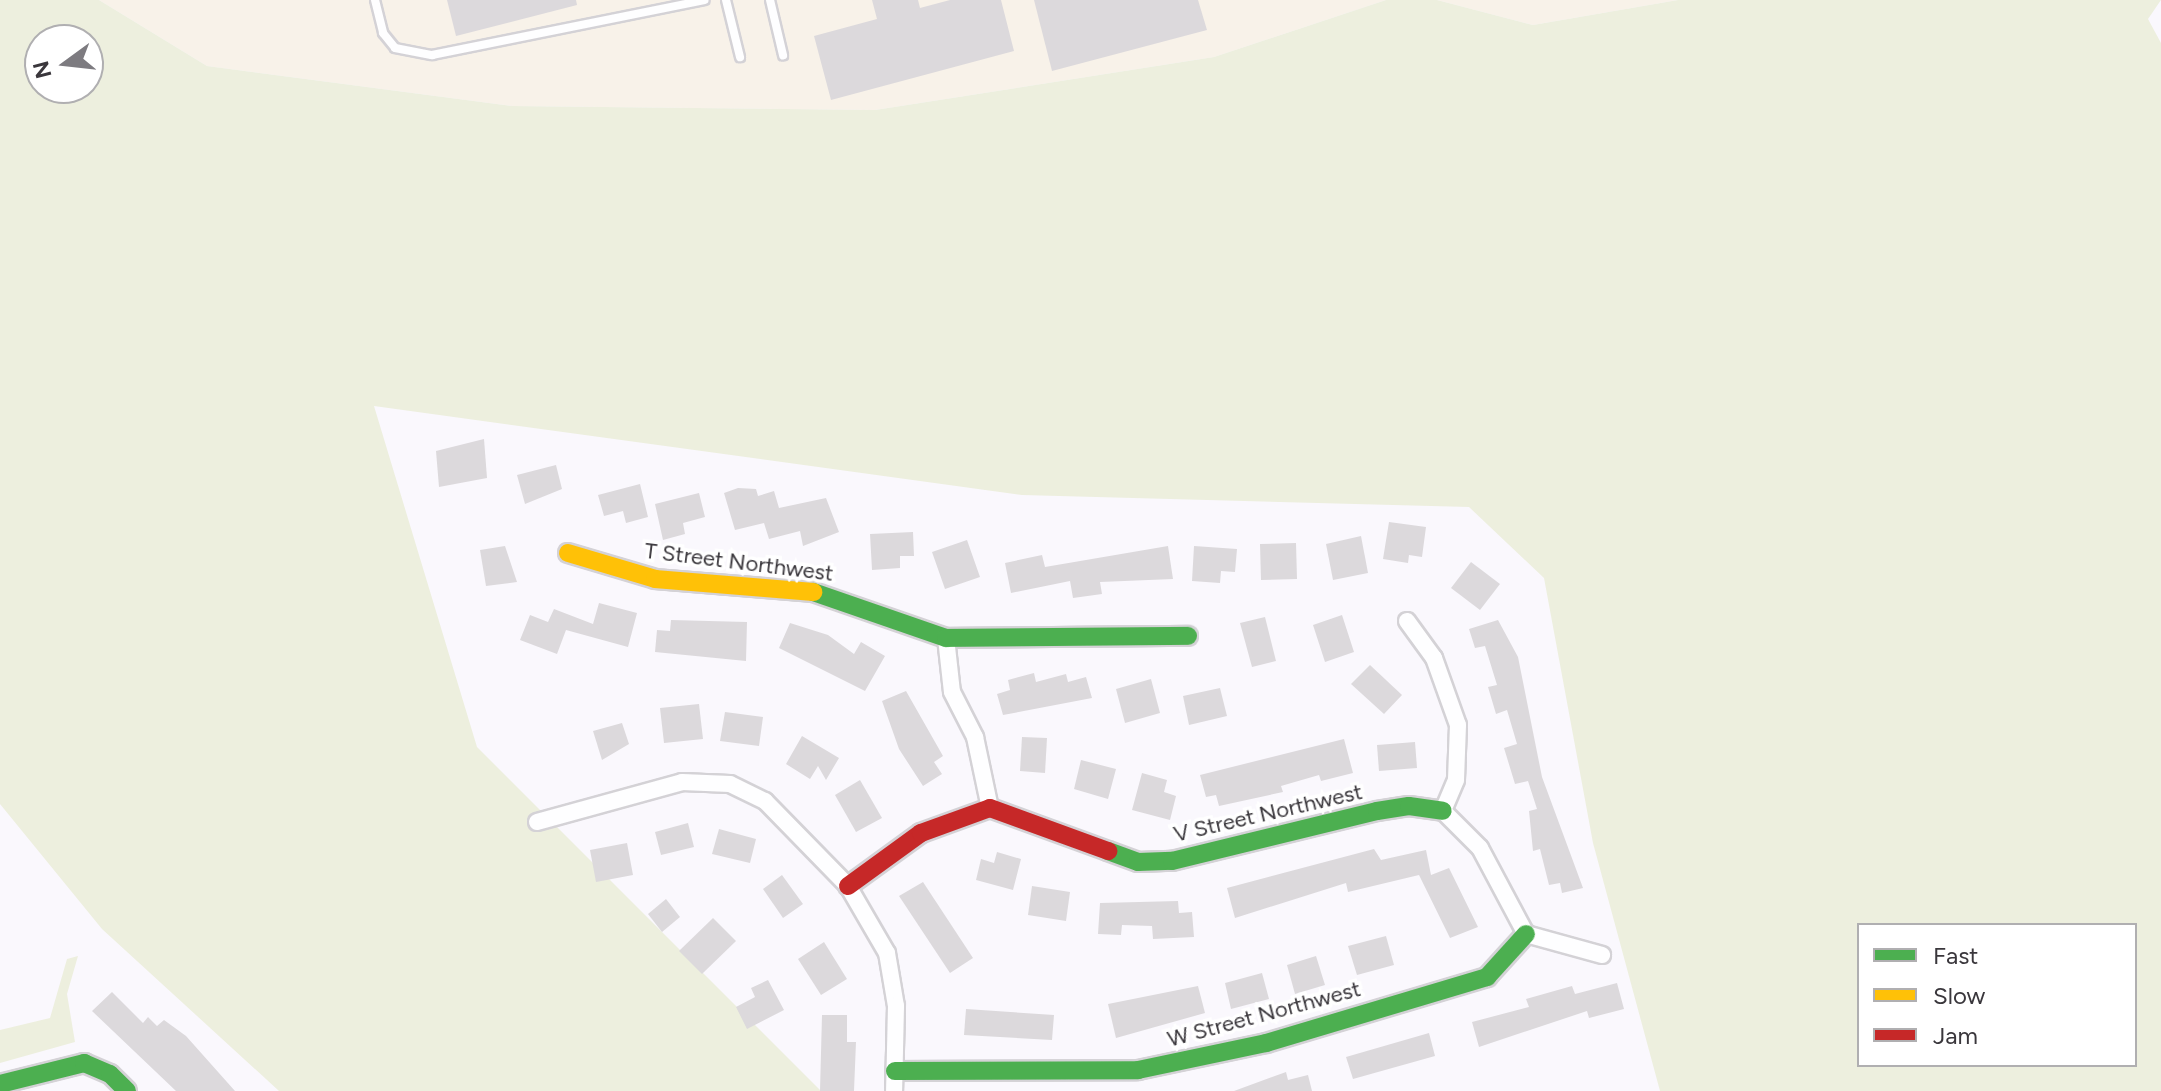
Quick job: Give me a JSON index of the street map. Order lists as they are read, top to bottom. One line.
{"streets":{"street":["T Street Northwest","V Street Northwest","W Street Northwest"]},"legend":["Fast","Slow","Jam"],"north":"left"}
